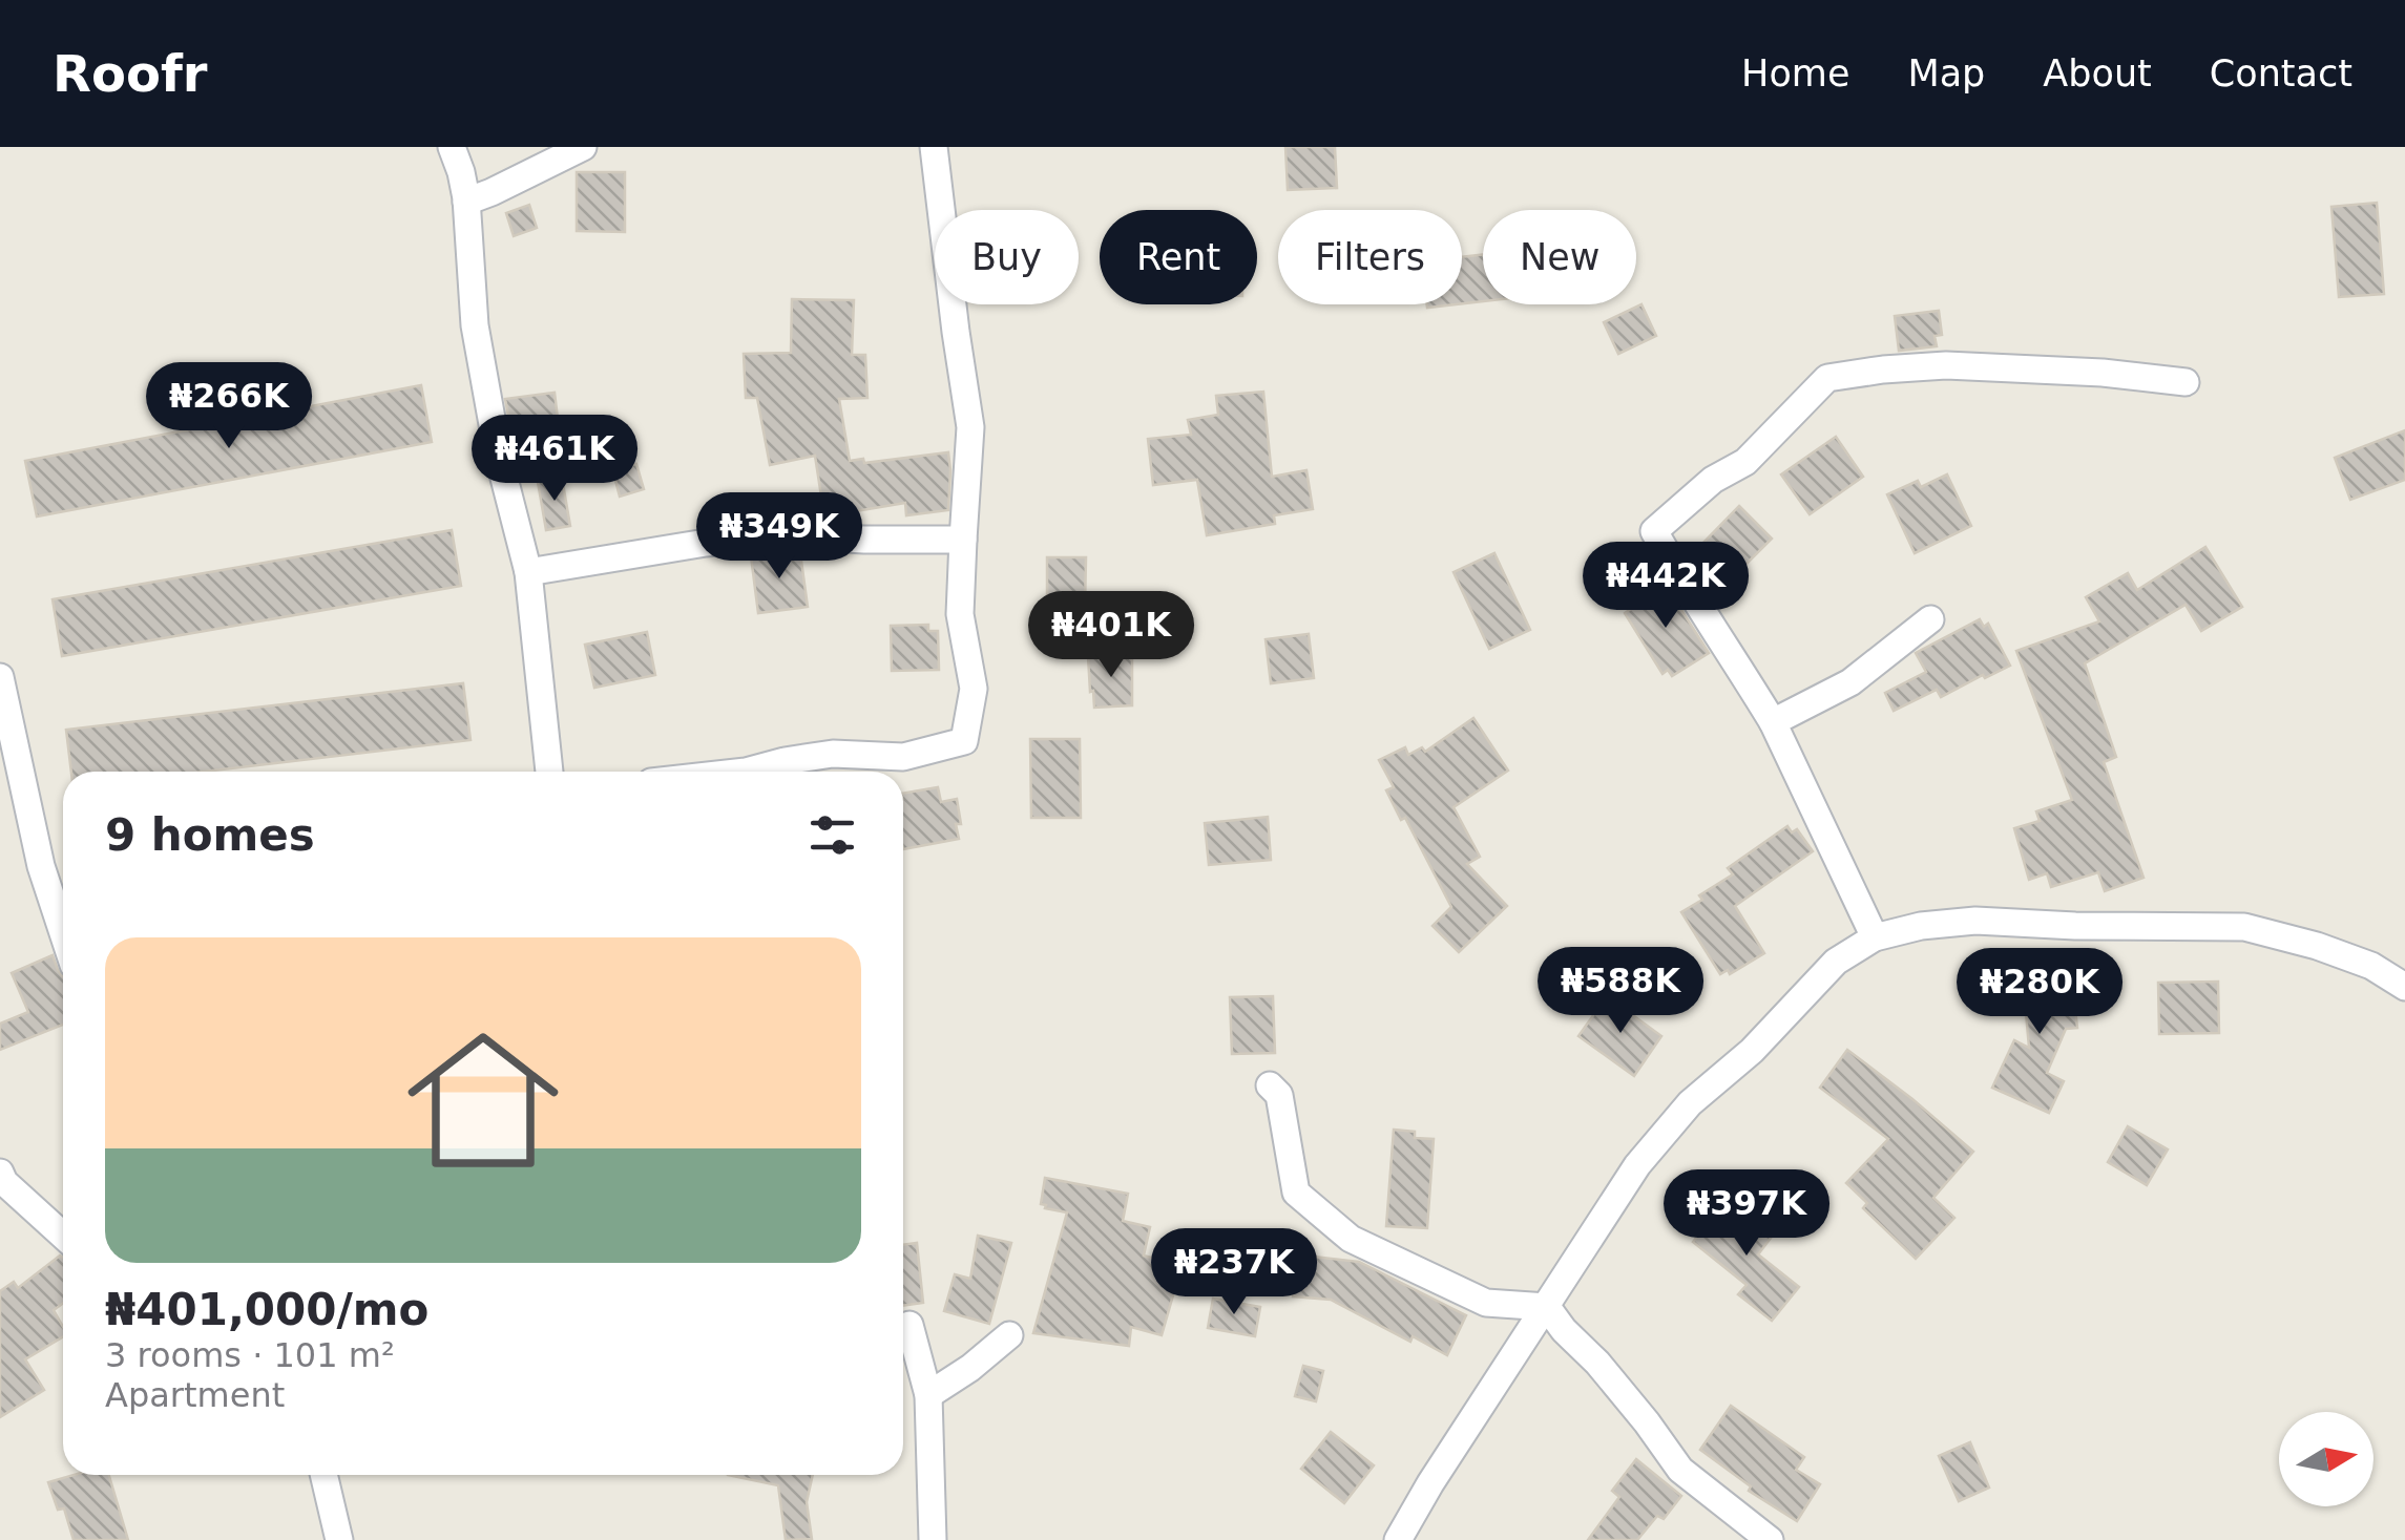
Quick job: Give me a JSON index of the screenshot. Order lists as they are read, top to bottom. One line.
{"north":"right","page":{"header":"Roofr","nav":["Home","Map","About","Contact"],"chip":["Buy","Rent","Filters","New"],"price":["₦266K","₦461K","₦349K","₦442K","₦401K","₦588K","₦280K","₦397K","₦237K"],"heading":"9 homes","list":[{"name":"₦401,000/mo","note":"3 rooms · 101 m² · Apartment"}]}}
